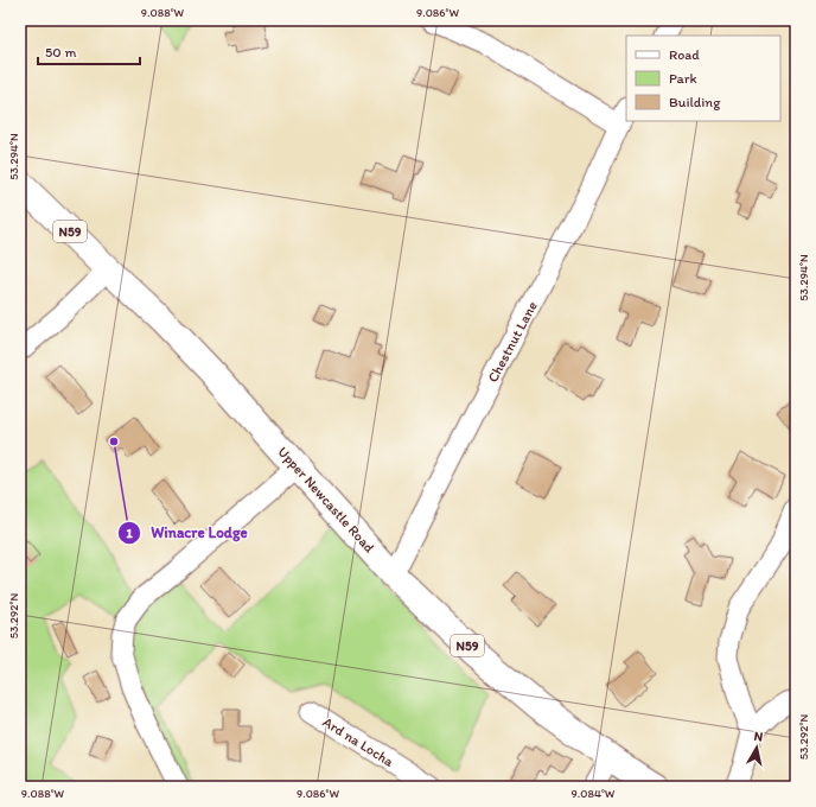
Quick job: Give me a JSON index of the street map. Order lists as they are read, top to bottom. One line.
{"streets":{"main road":["N59","Upper Newcastle Road"],"street":["Chestnut Lane","Ard na Locha"]},"crossings":[["Chestnut Lane","Upper Newcastle Road"]],"places":["Winacre Lodge"],"legend":["Road","Park","Building"],"scale_bar":"50 m","north":"top","coordinates":["9.088°W","9.086°W","53.294°N","53.292°N","9.084°W"]}
